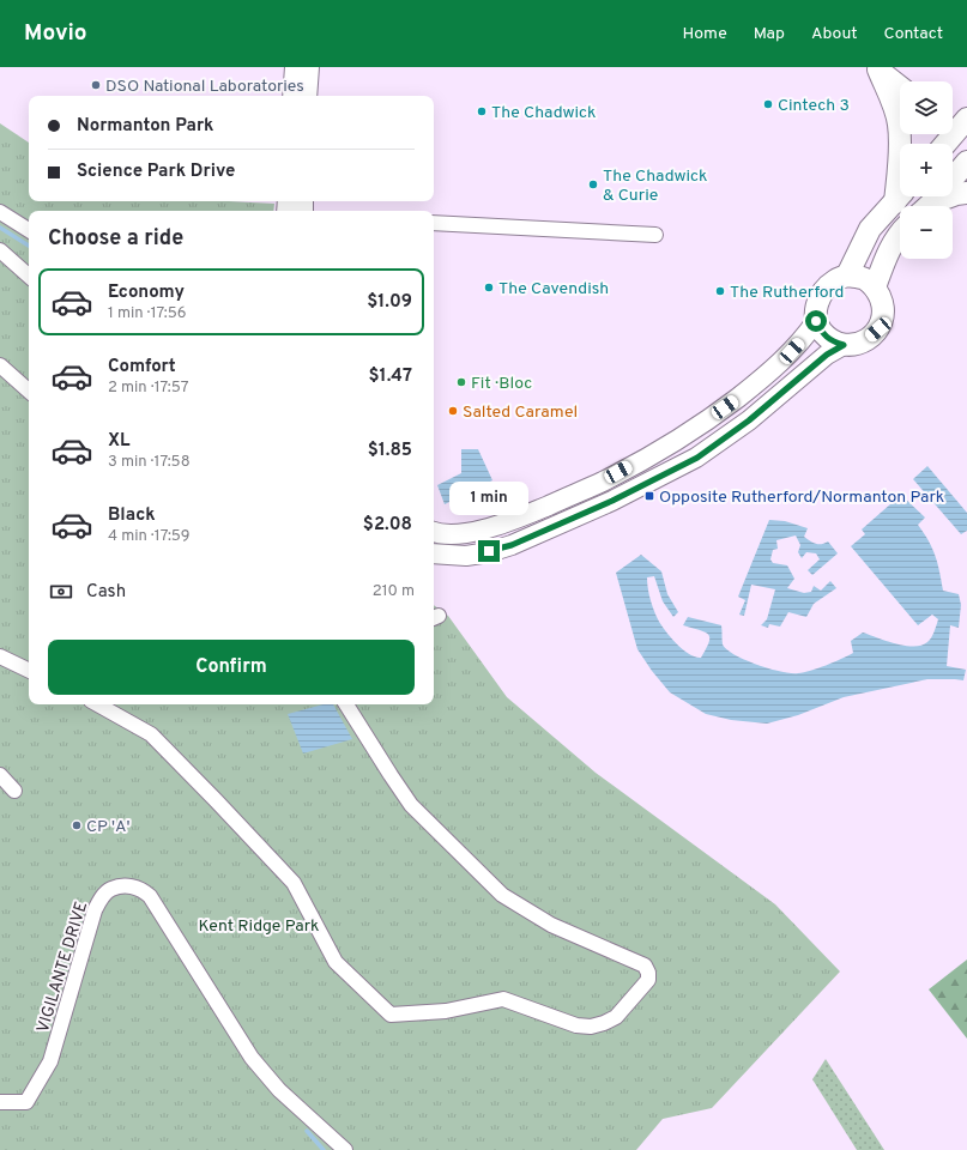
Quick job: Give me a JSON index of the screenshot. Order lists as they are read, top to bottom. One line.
{"streets":{"street":["VIGILANTE DRIVE"]},"parks":["Kent Ridge Park"],"places":{"other":["DSO National Laboratories","Cintech 3","The Chadwick","The Chadwick & Curie","The Cavendish","The Rutherford","Fit · Bloc","Salted Caramel","CP 'A'"],"transit":["Opposite Rutherford/Normanton Park"]},"page":{"header":"Movio","nav":["Home","Map","About","Contact"],"map_buttons":["+","−"],"banner":["Normanton Park","Science Park Drive"],"heading":"Choose a ride","list":[{"name":"Economy","note":"1 min · 17:56","value":"$1.09"},{"name":"Comfort","note":"2 min · 17:57","value":"$1.47"},{"name":"XL","note":"3 min · 17:58","value":"$1.85"},{"name":"Black","note":"4 min · 17:59","value":"$2.08"}],"bubble":"1 min","pay":["Cash","210 m"],"buttons":"Confirm"}}
